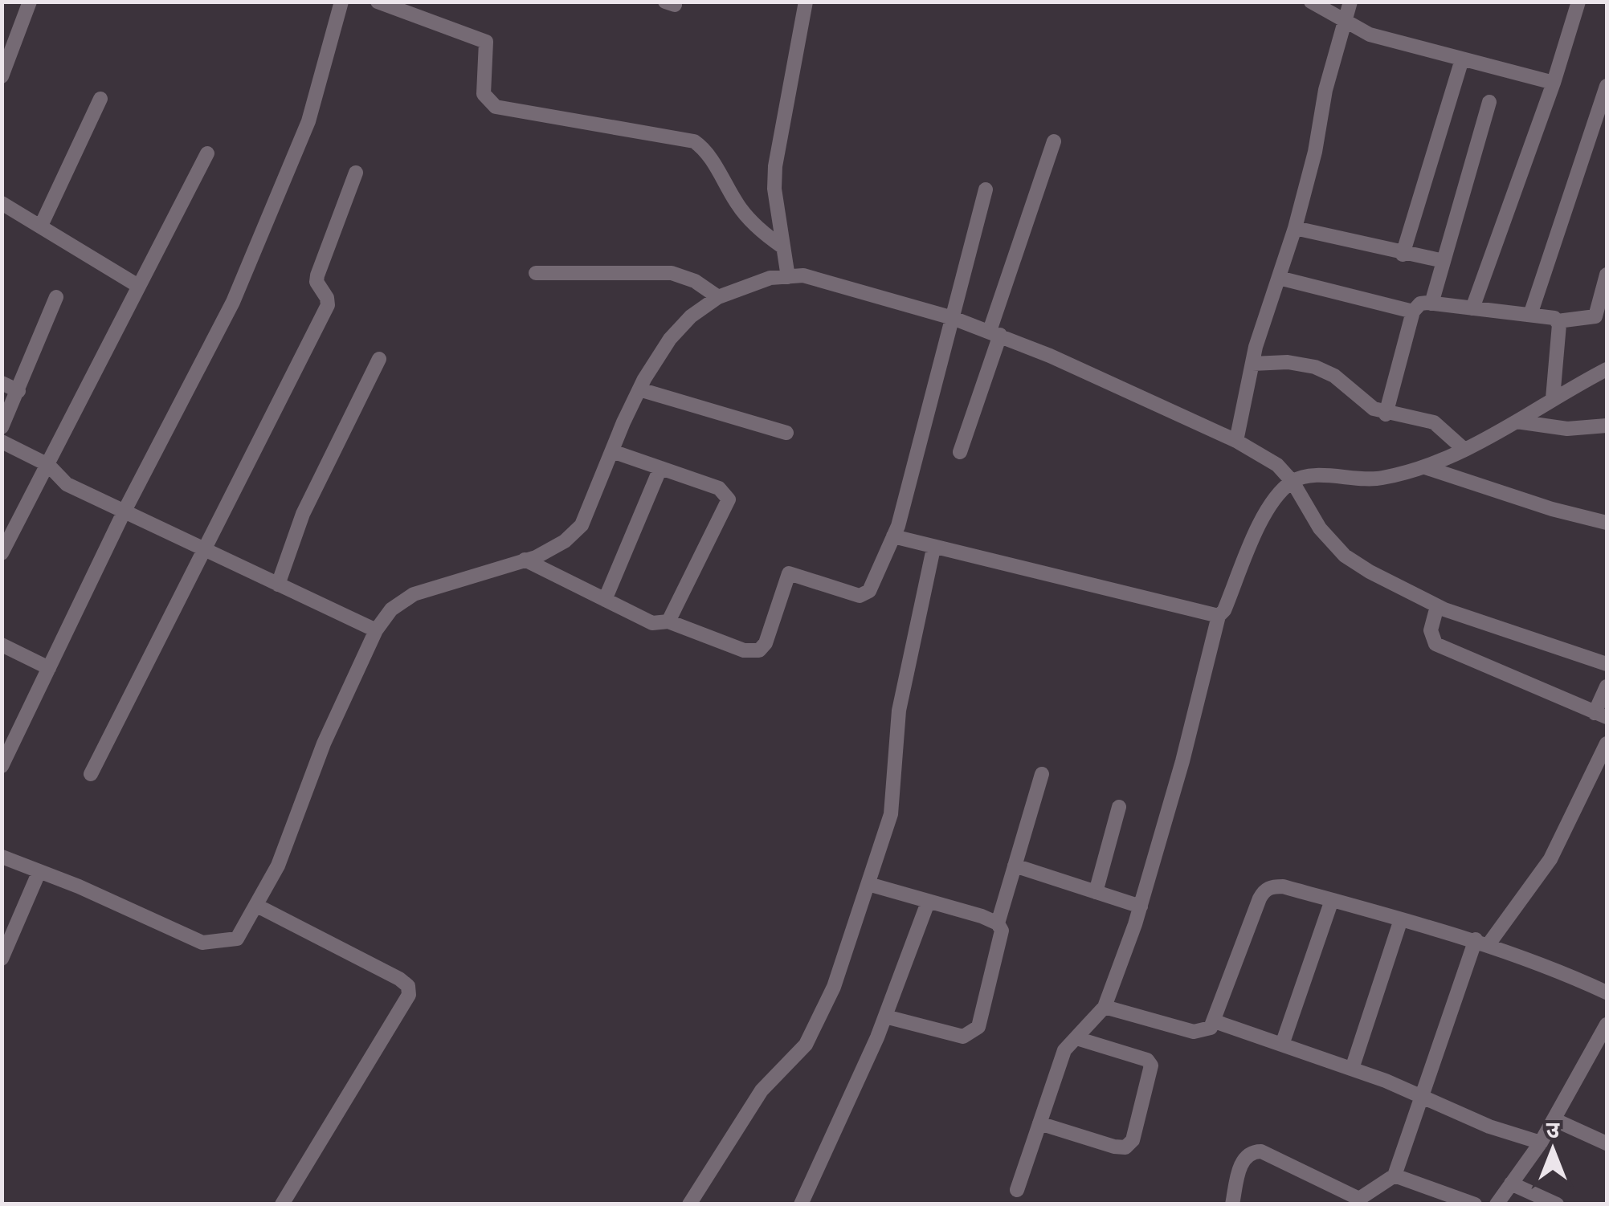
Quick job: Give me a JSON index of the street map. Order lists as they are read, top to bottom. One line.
{"north":"top"}
